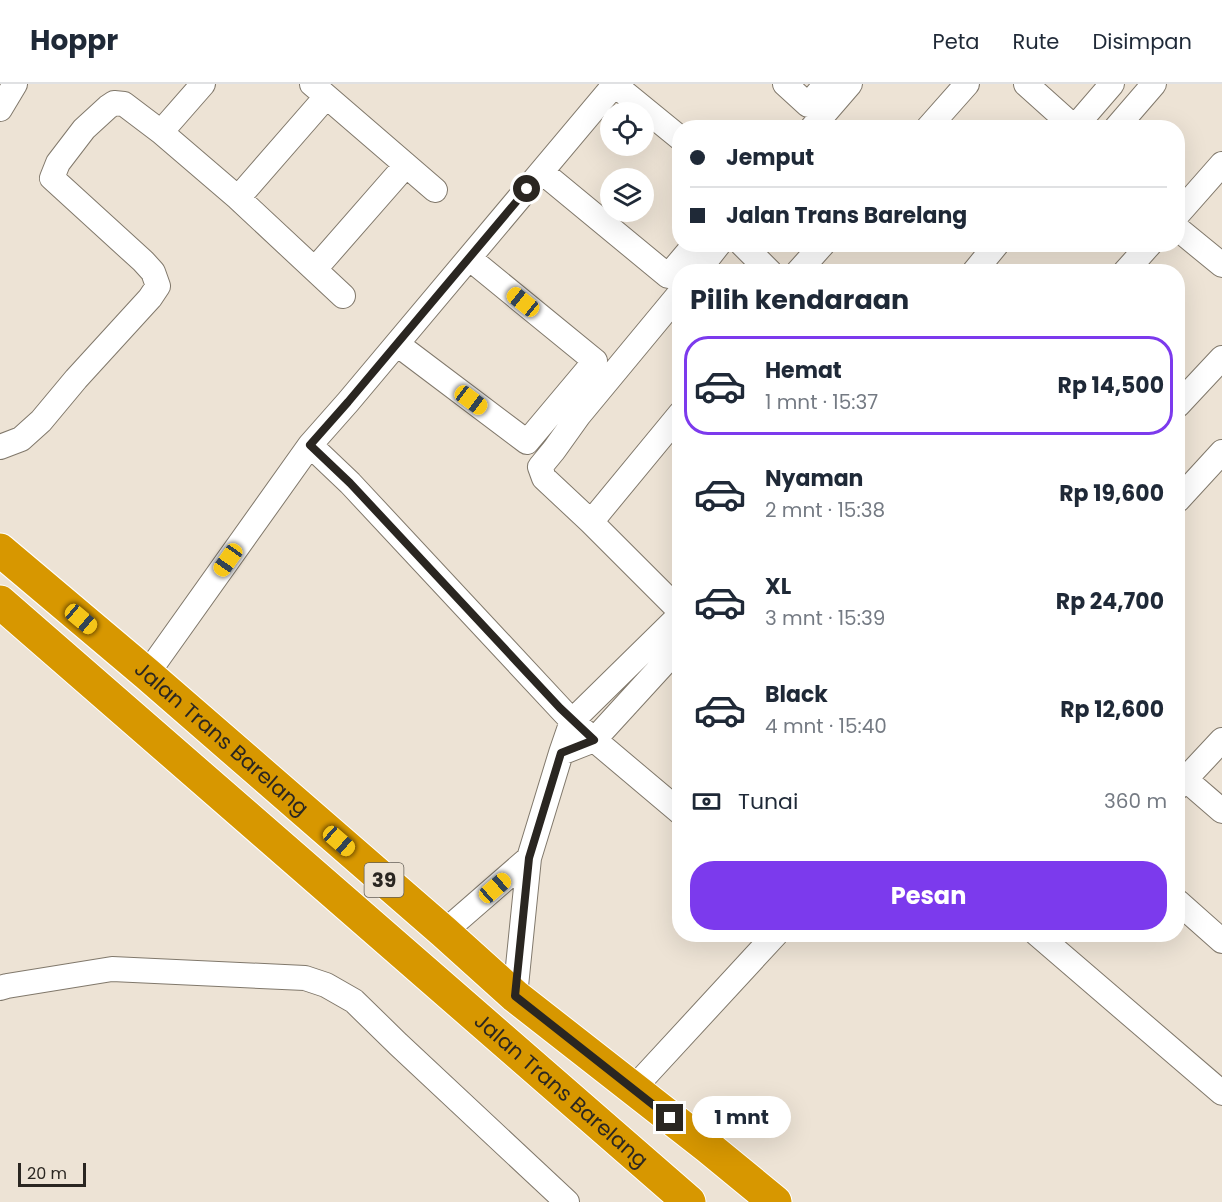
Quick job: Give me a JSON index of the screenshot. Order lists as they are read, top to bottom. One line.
{"streets":{"highway":["Jalan Trans Barelang","39"]},"scale_bar":"20 m","page":{"header":"Hoppr","nav":["Peta","Rute","Disimpan"],"banner":["Jemput","Jalan Trans Barelang"],"heading":"Pilih kendaraan","list":[{"name":"Hemat","note":"1 mnt · 15:37","value":"Rp 14,500"},{"name":"Nyaman","note":"2 mnt · 15:38","value":"Rp 19,600"},{"name":"XL","note":"3 mnt · 15:39","value":"Rp 24,700"},{"name":"Black","note":"4 mnt · 15:40","value":"Rp 12,600"}],"pay":["Tunai","360 m"],"buttons":"Pesan","bubble":"1 mnt","scale":"20 m"}}
